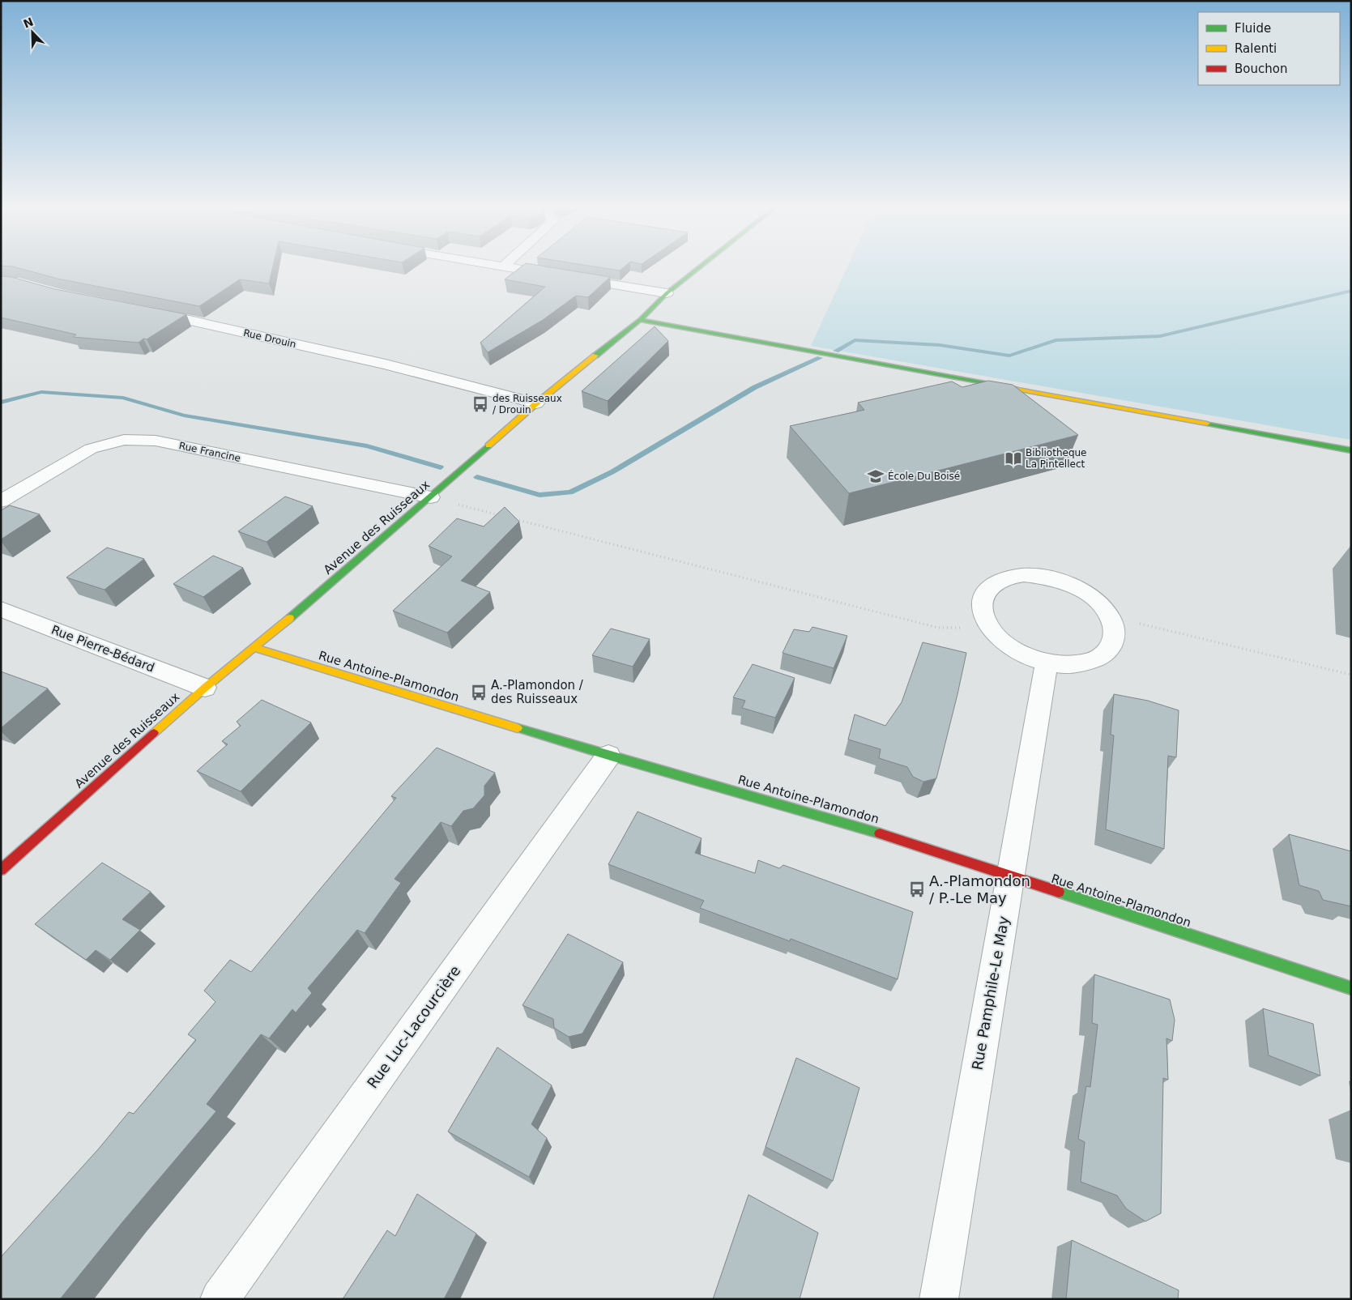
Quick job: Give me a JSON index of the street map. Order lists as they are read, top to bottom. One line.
{"streets":{"street":["Rue Drouin","Rue Francine","Avenue des Ruisseaux","Rue Pierre-Bédard","Rue Antoine-Plamondon","Rue Pamphile-Le May","Rue Luc-Lacourcière"]},"crossings":[["Rue Drouin","Avenue des Ruisseaux"],["Rue Francine","Avenue des Ruisseaux"],["Avenue des Ruisseaux","Rue Pierre-Bédard"],["Avenue des Ruisseaux","Rue Antoine-Plamondon"],["Rue Antoine-Plamondon","Rue Pamphile-Le May"],["Rue Antoine-Plamondon","Rue Luc-Lacourcière"]],"places":{"bus stop":["des Ruisseaux / Drouin","A.-Plamondon / des Ruisseaux","A.-Plamondon / P.-Le May"],"library":["Bibliotheque La Pintellect"],"school or university":["École Du Boisé"]},"legend":["Fluide","Ralenti","Bouchon"],"north":"top left"}
